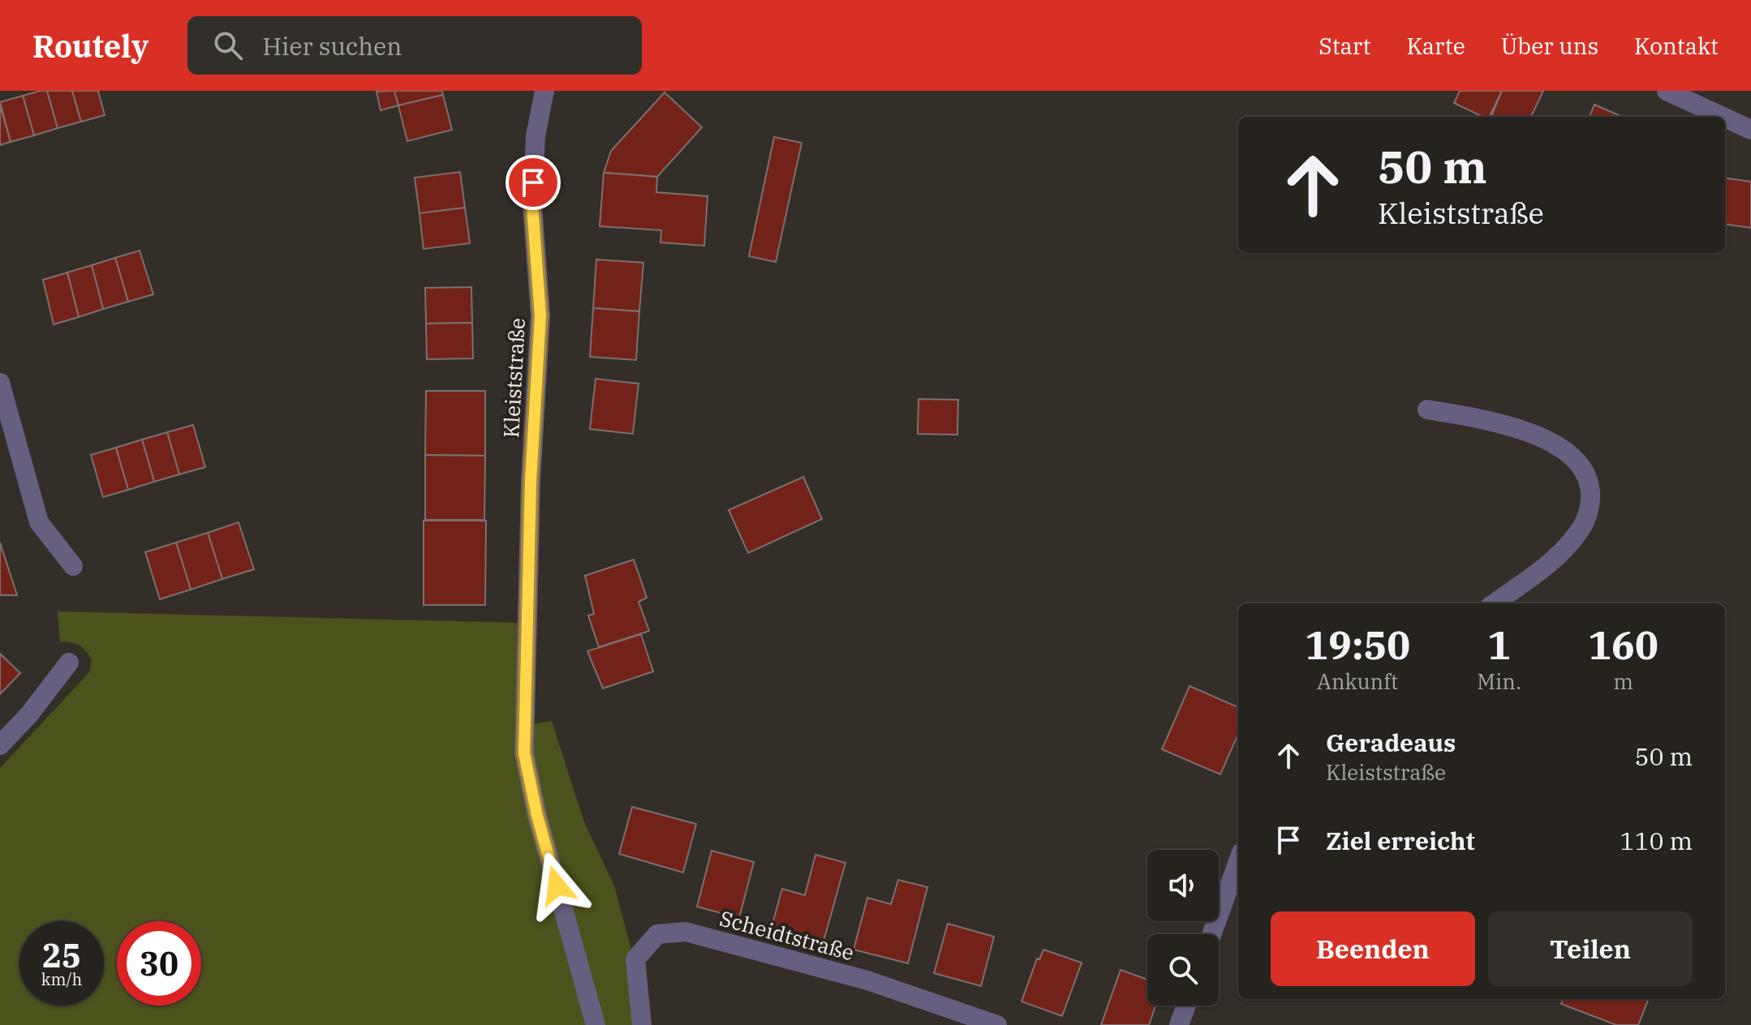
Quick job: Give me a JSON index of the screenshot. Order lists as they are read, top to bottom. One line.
{"streets":{"street":["Kleiststraße","Scheidtstraße"]},"page":{"header":"Routely","search":"Hier suchen","nav":["Start","Karte","Über uns","Kontakt"],"turn":["50 m","Kleiststraße"],"eta":["19:50","Ankunft","1","Min.","160","m"],"list":[{"name":"Geradeaus","note":"Kleiststraße","value":"50 m"},{"name":"Ziel erreicht","value":"110 m"}],"buttons":["Beenden","Teilen"],"speed":"25 km/h","limit":"30"}}
